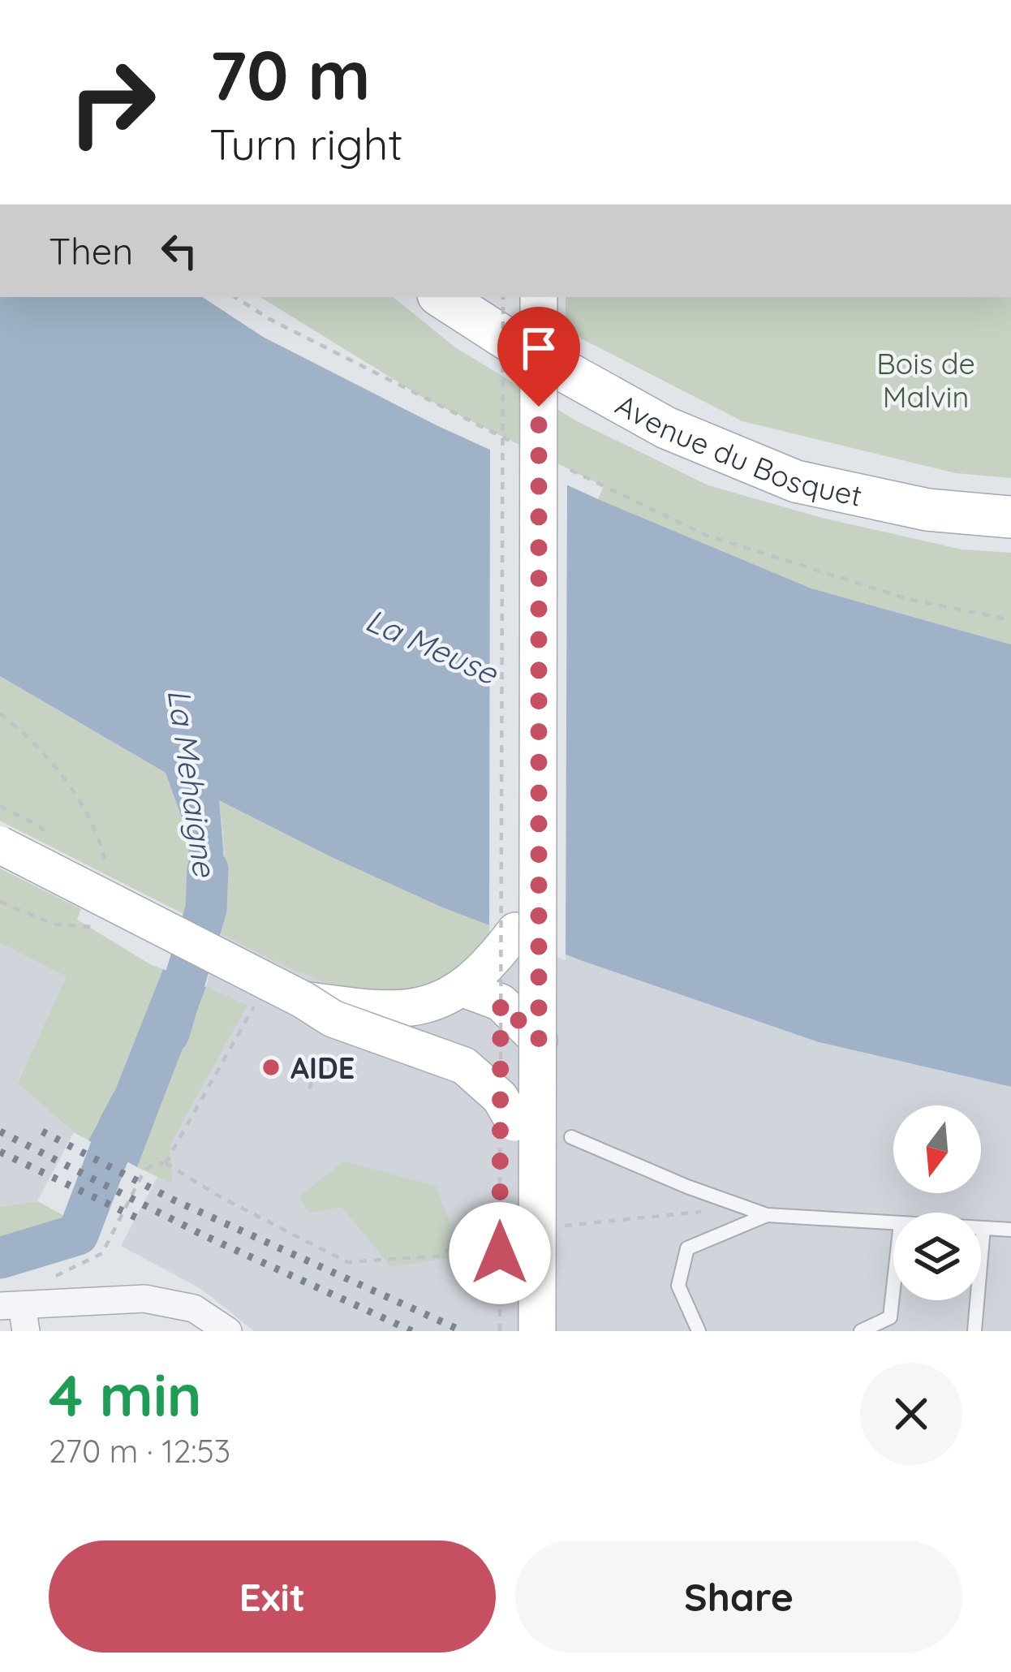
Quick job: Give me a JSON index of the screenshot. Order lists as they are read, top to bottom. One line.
{"streets":{"main road":["Avenue du Bosquet"]},"water":["La Meuse","La Mehaigne"],"parks":["Bois de Malvin"],"places":["AIDE"],"north":"bottom","page":{"turn":["70 m","Turn right"],"then":"Then","heading":["4 min","270 m · 12:53"],"buttons":["Exit","Share"]}}
